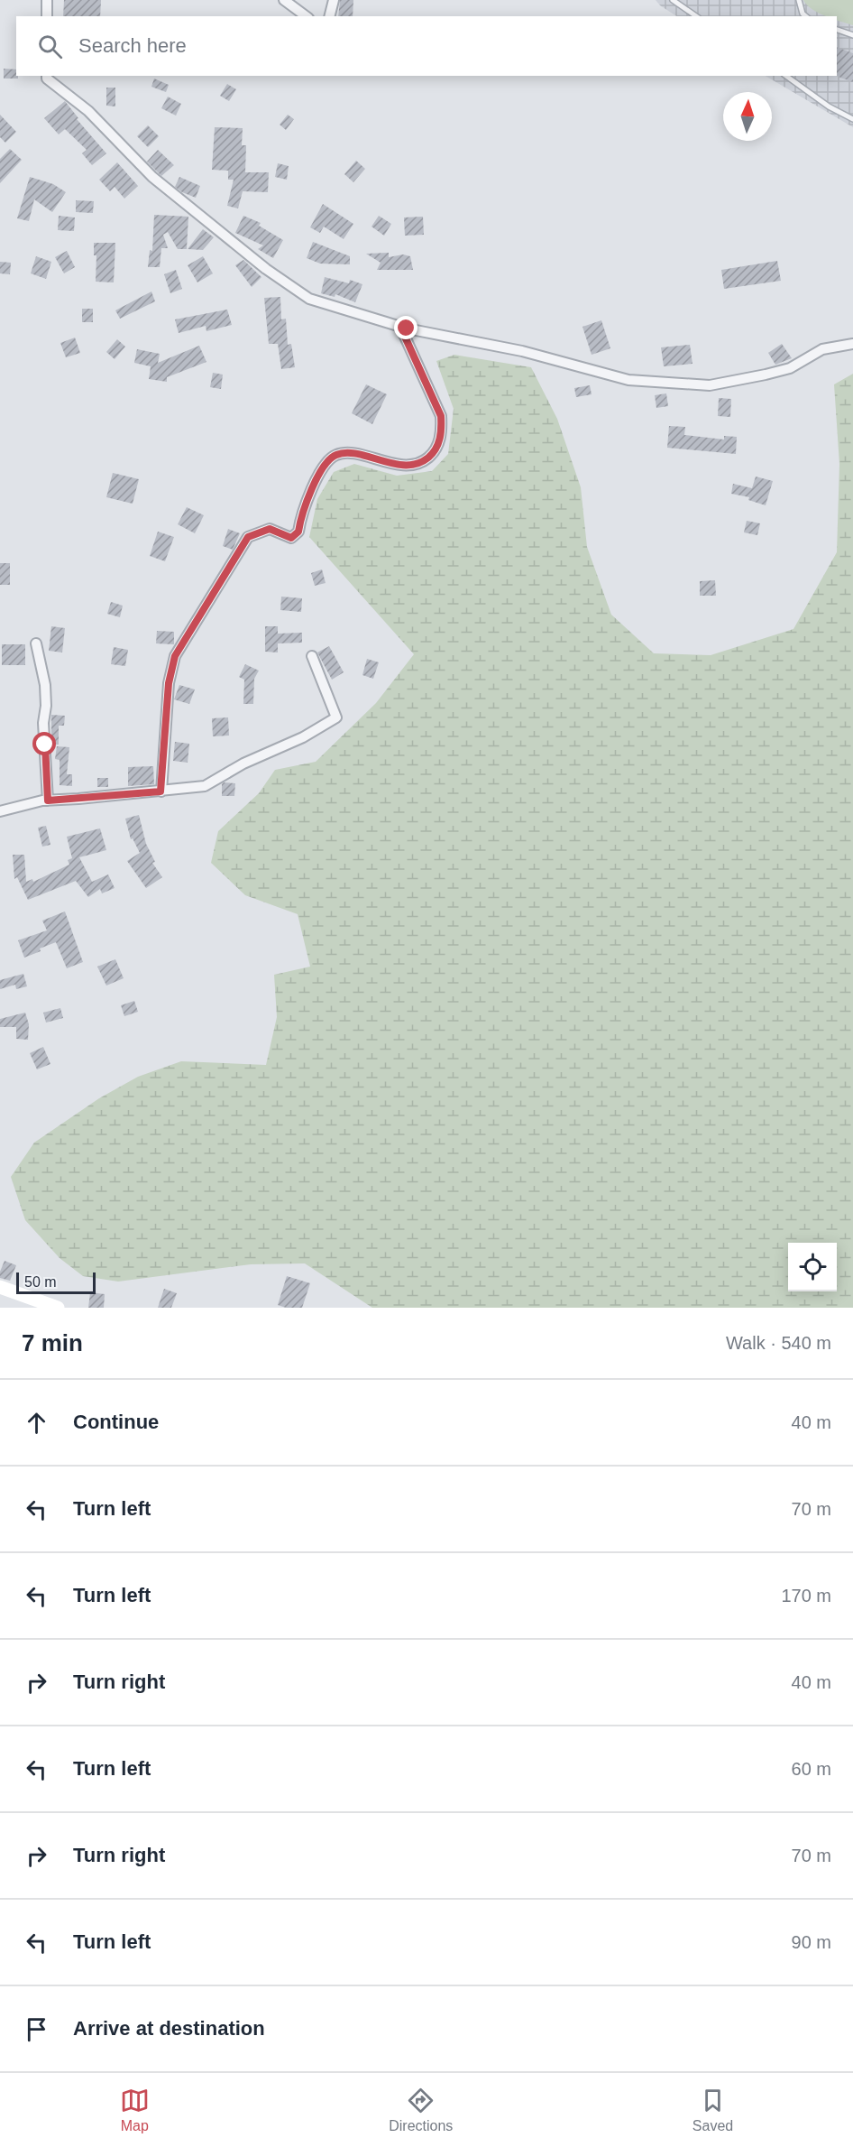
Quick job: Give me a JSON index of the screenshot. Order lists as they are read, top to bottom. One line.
{"scale_bar":"50 m","north":"top","page":{"search":"Search here","scale":"50 m","heading":["7 min","Walk · 540 m"],"list":[["Continue","40 m"],["Turn left","70 m"],["Turn left","170 m"],["Turn right","40 m"],["Turn left","60 m"],["Turn right","70 m"],["Turn left","90 m"],"Arrive at destination"],"nav":["Map","Directions","Saved"]}}
